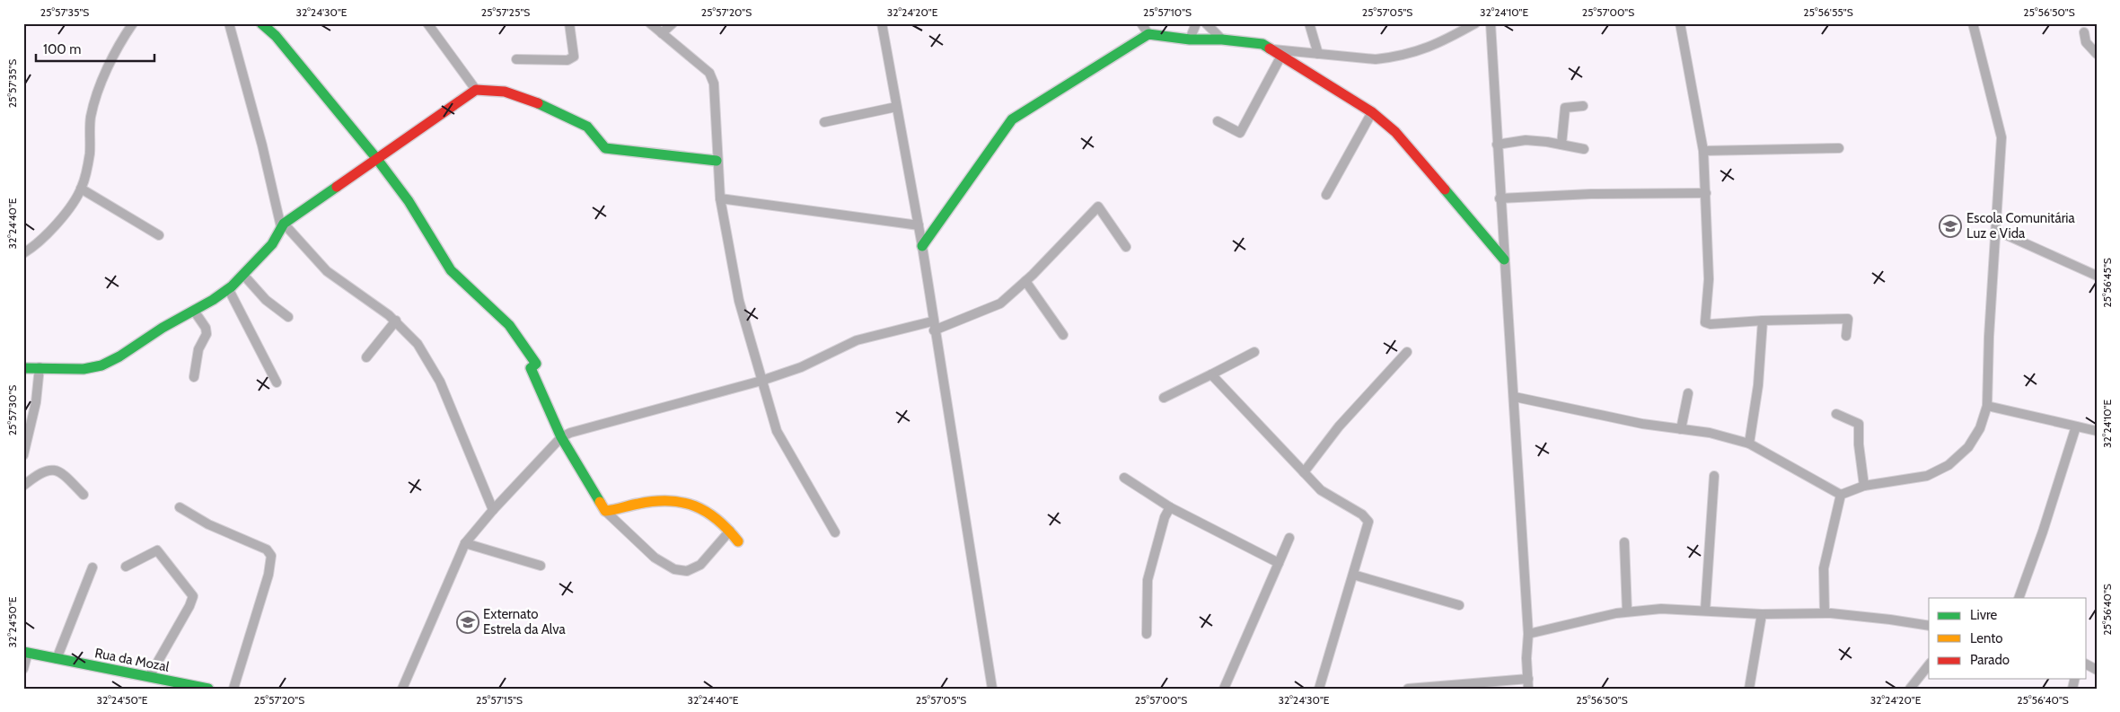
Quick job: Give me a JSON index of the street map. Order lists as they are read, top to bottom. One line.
{"streets":{"street":["Rua da Mozal"]},"places":{"school or university":["Escola Comunitária Luz e Vida","Externato Estrela da Alva"]},"legend":["Livre","Lento","Parado"],"scale_bar":"100 m","coordinates":["25°57'35\"S","32°24'30\"E","25°57'25\"S","25°57'20\"S","32°24'20\"E","25°57'10\"S","25°57'05\"S","32°24'10\"E","25°57'00\"S","25°56'55\"S","25°56'50\"S","32°24'40\"E","25°56'45\"S","25°57'30\"S","25°56'40\"S","32°24'50\"E","25°57'15\"S"]}
